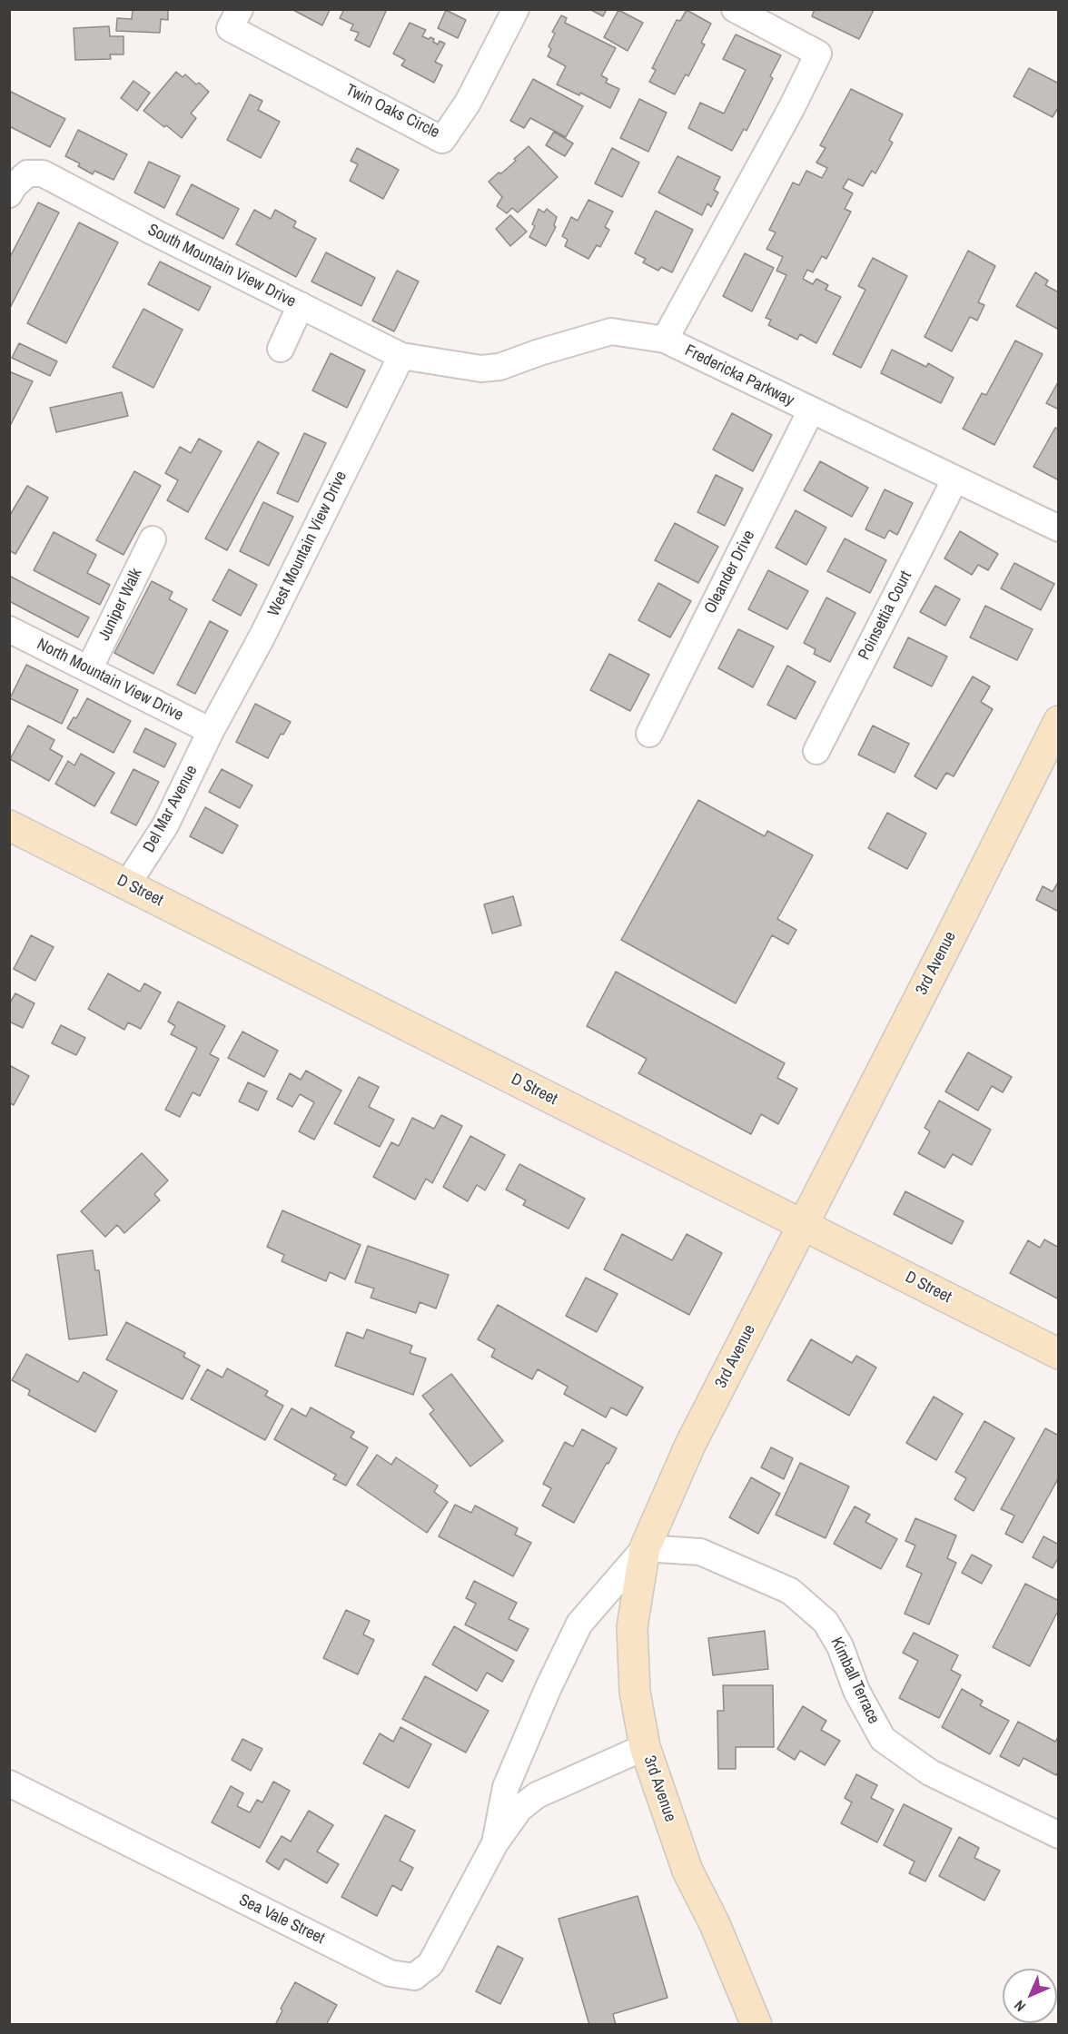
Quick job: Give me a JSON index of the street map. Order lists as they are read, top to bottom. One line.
{"streets":{"main road":["D Street","3rd Avenue"],"street":["Twin Oaks Circle","South Mountain View Drive","Fredericka Parkway","West Mountain View Drive","Oleander Drive","Juniper Walk","Poinsettia Court","North Mountain View Drive","Del Mar Avenue","Kimball Terrace","Sea Vale Street"]},"crossings":[["South Mountain View Drive","Fredericka Parkway"],["South Mountain View Drive","West Mountain View Drive"],["Fredericka Parkway","West Mountain View Drive"],["Fredericka Parkway","Oleander Drive"],["Fredericka Parkway","Poinsettia Court"],["West Mountain View Drive","North Mountain View Drive"],["West Mountain View Drive","Del Mar Avenue"],["Juniper Walk","North Mountain View Drive"],["North Mountain View Drive","Del Mar Avenue"],["Del Mar Avenue","D Street"],["D Street","3rd Avenue"],["3rd Avenue","Kimball Terrace"],["3rd Avenue","Sea Vale Street"],["Kimball Terrace","Sea Vale Street"]],"north":"bottom left"}
